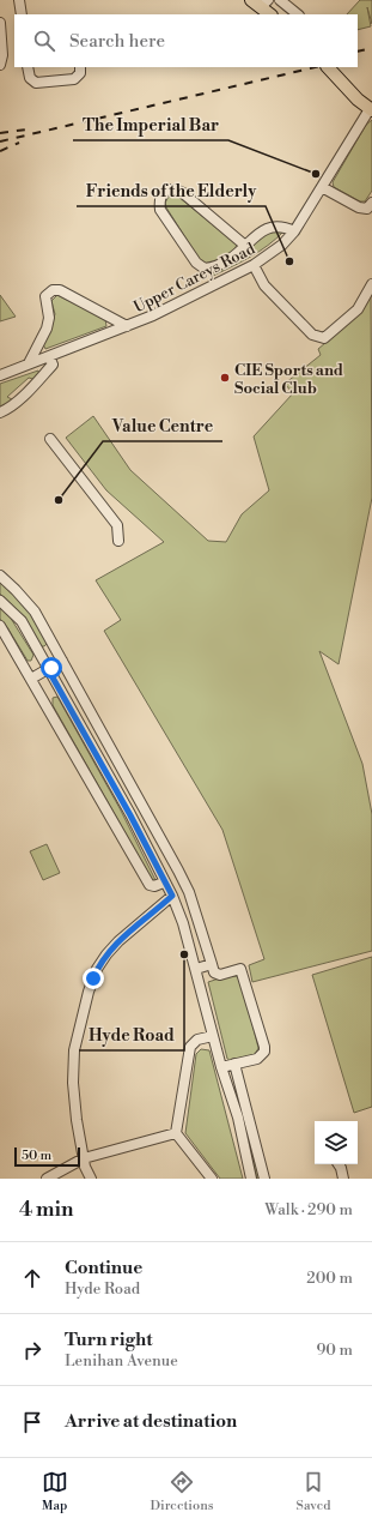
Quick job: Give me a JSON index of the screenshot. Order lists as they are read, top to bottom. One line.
{"streets":{"street":["Upper Careys Road"]},"places":["The Imperial Bar","Friends of the Elderly","CIE Sports and Social Club","Value Centre","Hyde Road"],"scale_bar":"50 m","page":{"search":"Search here","scale":"50 m","heading":["4 min","Walk · 290 m"],"list":[["Continue","Hyde Road","200 m"],["Turn right","Lenihan Avenue","90 m"],"Arrive at destination"],"nav":["Map","Directions","Saved"]}}
